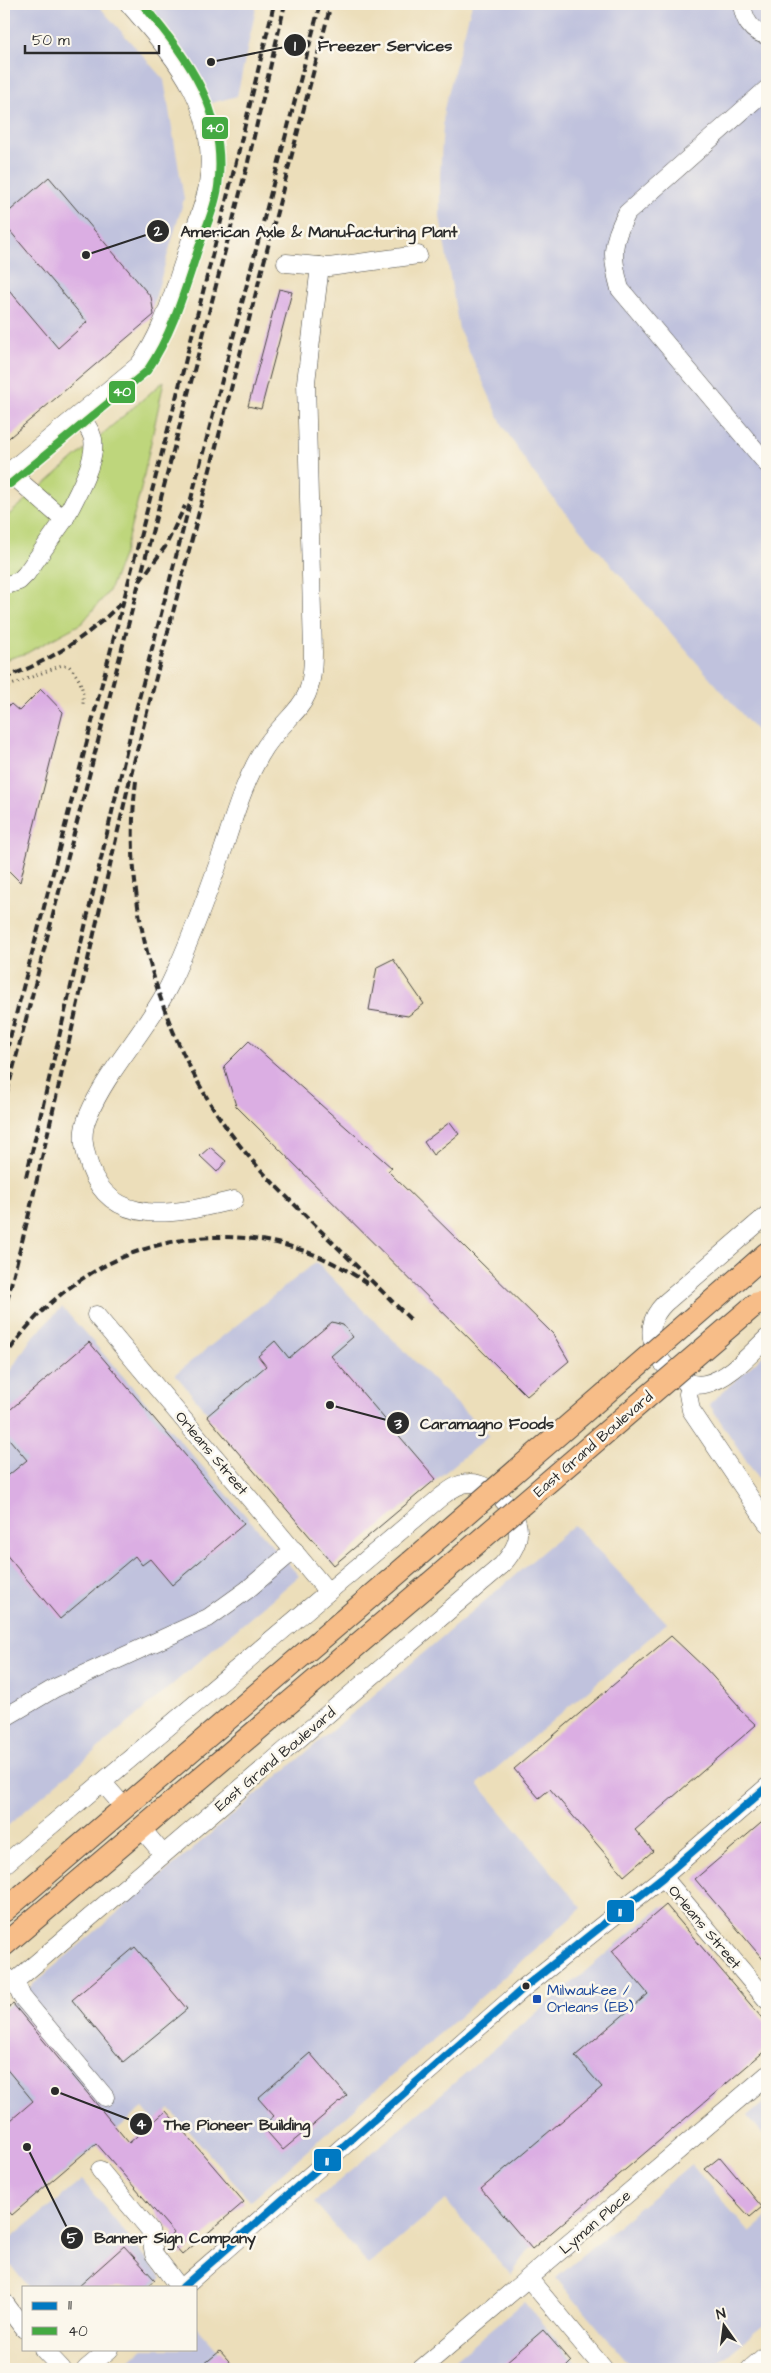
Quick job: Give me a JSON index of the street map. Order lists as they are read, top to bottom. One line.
{"streets":{"main road":["East Grand Boulevard"],"street":["Orleans Street","Lyman Place"]},"crossings":[["East Grand Boulevard","Orleans Street"]],"places":{"other":["Freezer Services","American Axle & Manufacturing Plant","Caramagno Foods","The Pioneer Building","Banner Sign Company"],"transit":["Milwaukee / Orleans (EB)"]},"lines":["transit line 40","transit line 11"],"legend":["11","40"],"scale_bar":"50 m","north":"top"}
